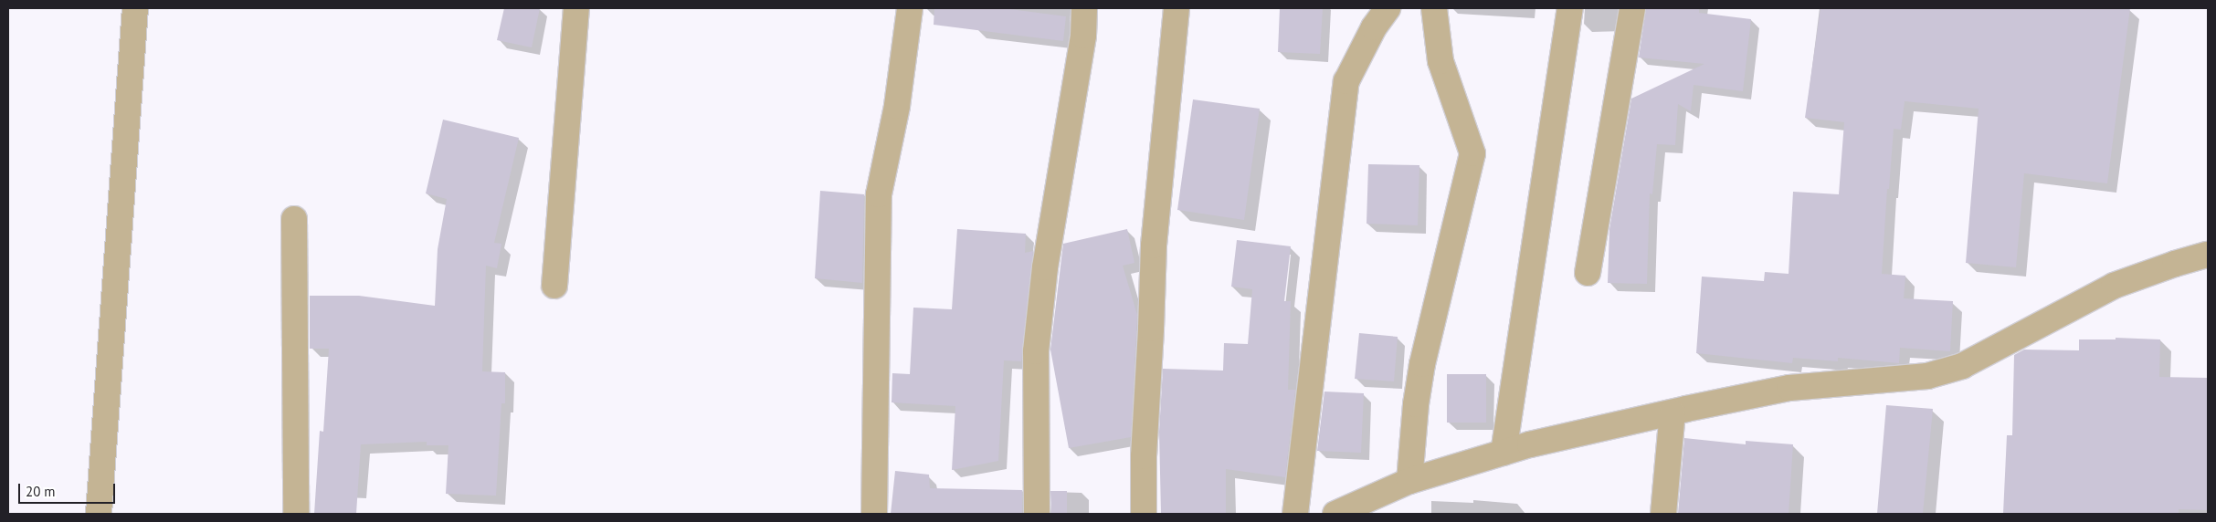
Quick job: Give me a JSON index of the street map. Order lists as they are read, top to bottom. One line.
{"scale_bar":"20 m"}
